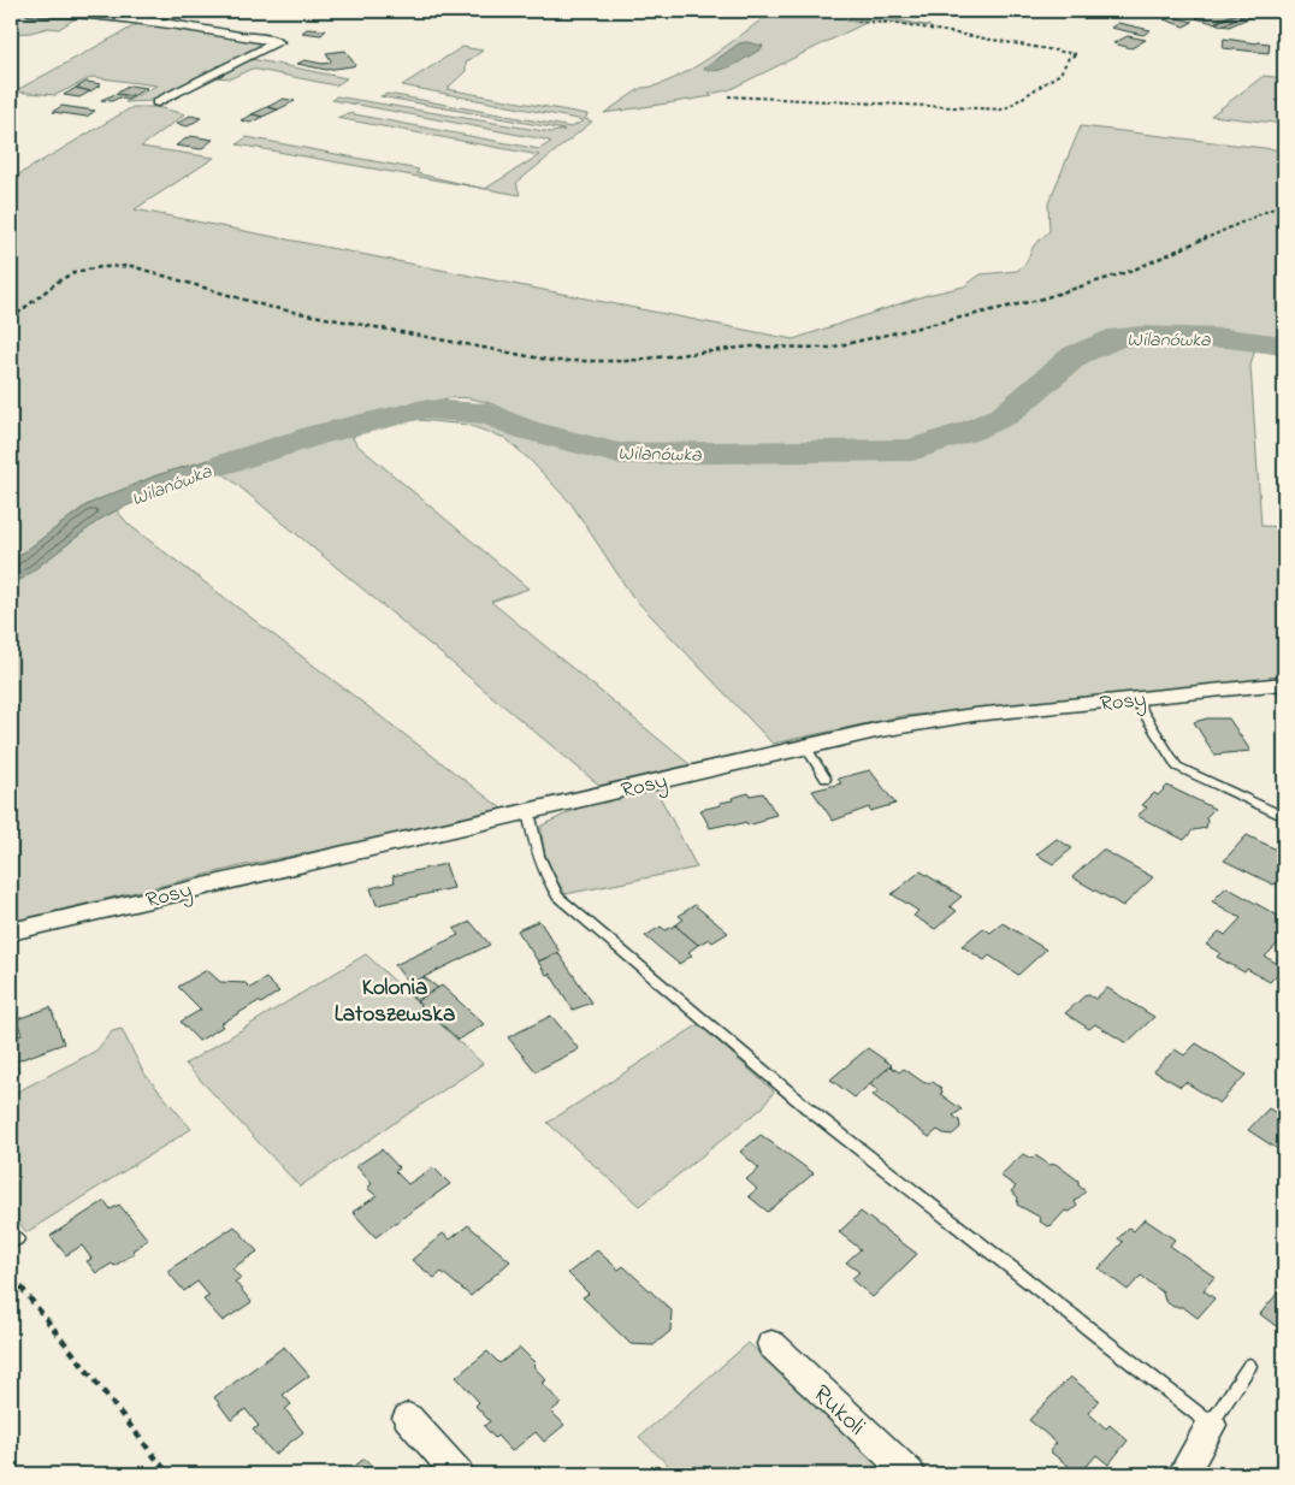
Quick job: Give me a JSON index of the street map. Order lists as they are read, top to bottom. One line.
{"streets":{"street":["Rosy","Rukoli"]},"districts":["Kolonia Latoszewska"],"water":["Wilanówka"]}
